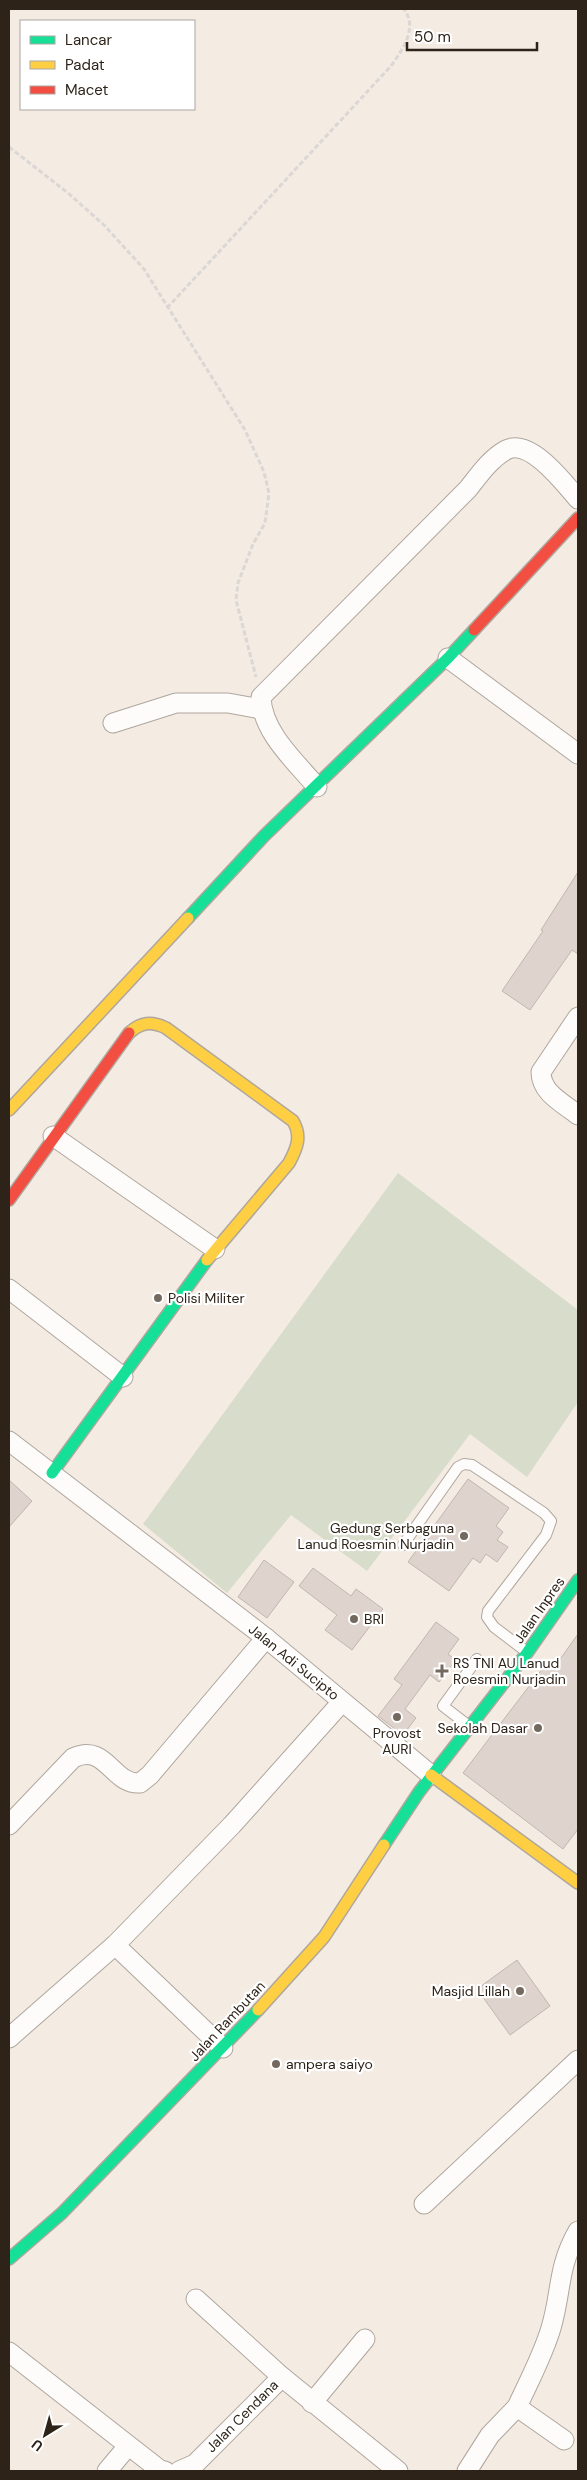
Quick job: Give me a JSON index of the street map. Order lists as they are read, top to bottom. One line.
{"streets":{"street":["Jalan Inpres","Jalan Adi Sucipto","Jalan Rambutan","Jalan Cendana"]},"crossings":[["Jalan Inpres","Jalan Adi Sucipto"],["Jalan Inpres","Jalan Rambutan"],["Jalan Adi Sucipto","Jalan Rambutan"]],"places":{"other":["Polisi Militer","Gedung Serbaguna Lanud Roesmin Nurjadin","BRI","Provost AURI","Sekolah Dasar","Masjid Lillah","ampera saiyo"],"health":["RS TNI AU Lanud Roesmin Nurjadin"]},"legend":["Lancar","Padat","Macet"],"scale_bar":"50 m","north":"bottom left"}
